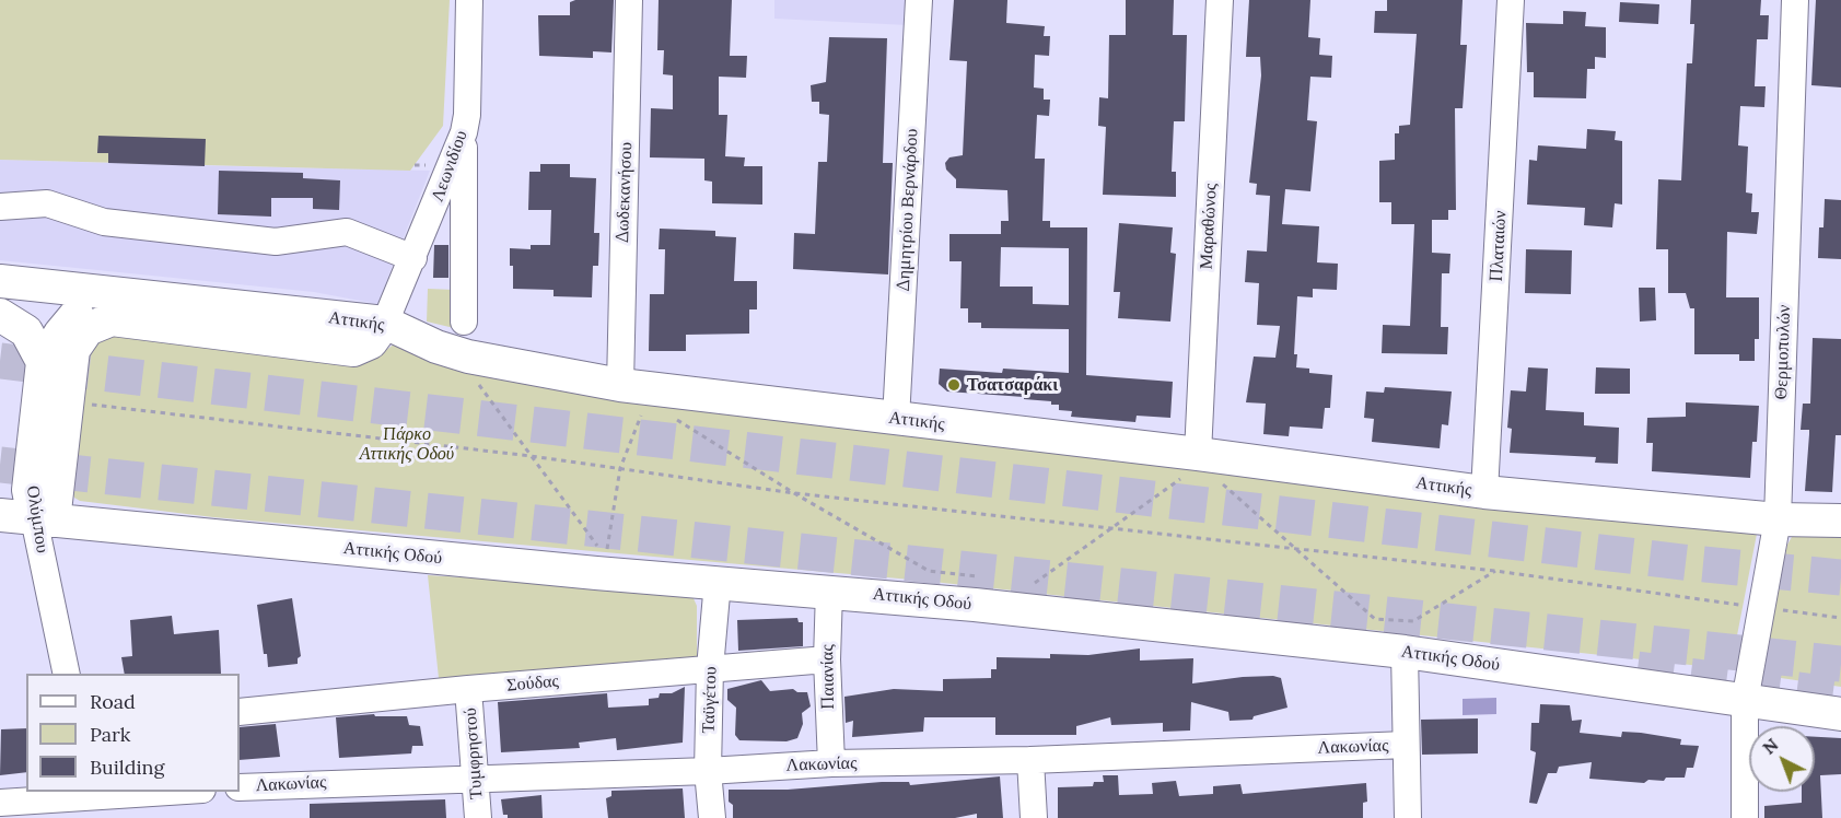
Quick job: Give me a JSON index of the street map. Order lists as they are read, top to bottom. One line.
{"streets":{"main road":["Αττικής","Ολύμπου","Αττικής Οδού"],"street":["Λεωνιδίου","Δωδεκανήσου","Δημητρίου Βερνάρδου","Μαραθώνος","Πλαταιών","Θερμοπυλών","Παιανίας","Σούδας","Ταϋγέτου","Λακωνίας","Τυμφρηστού"]},"crossings":[["Λεωνιδίου","Αττικής"],["Δωδεκανήσου","Αττικής"],["Δημητρίου Βερνάρδου","Αττικής"],["Μαραθώνος","Αττικής"],["Πλαταιών","Αττικής"],["Αττικής","Θερμοπυλών"],["Θερμοπυλών","Αττικής Οδού"],["Ολύμπου","Αττικής Οδού"],["Αττικής Οδού","Παιανίας"],["Αττικής Οδού","Ταϋγέτου"],["Παιανίας","Σούδας"],["Παιανίας","Λακωνίας"],["Σούδας","Ταϋγέτου"],["Σούδας","Τυμφρηστού"],["Ταϋγέτου","Λακωνίας"],["Λακωνίας","Τυμφρηστού"]],"parks":["Πάρκο Αττικής Οδού"],"places":["Τσατσαράκι"],"legend":["Road","Park","Building"],"north":"top left"}
